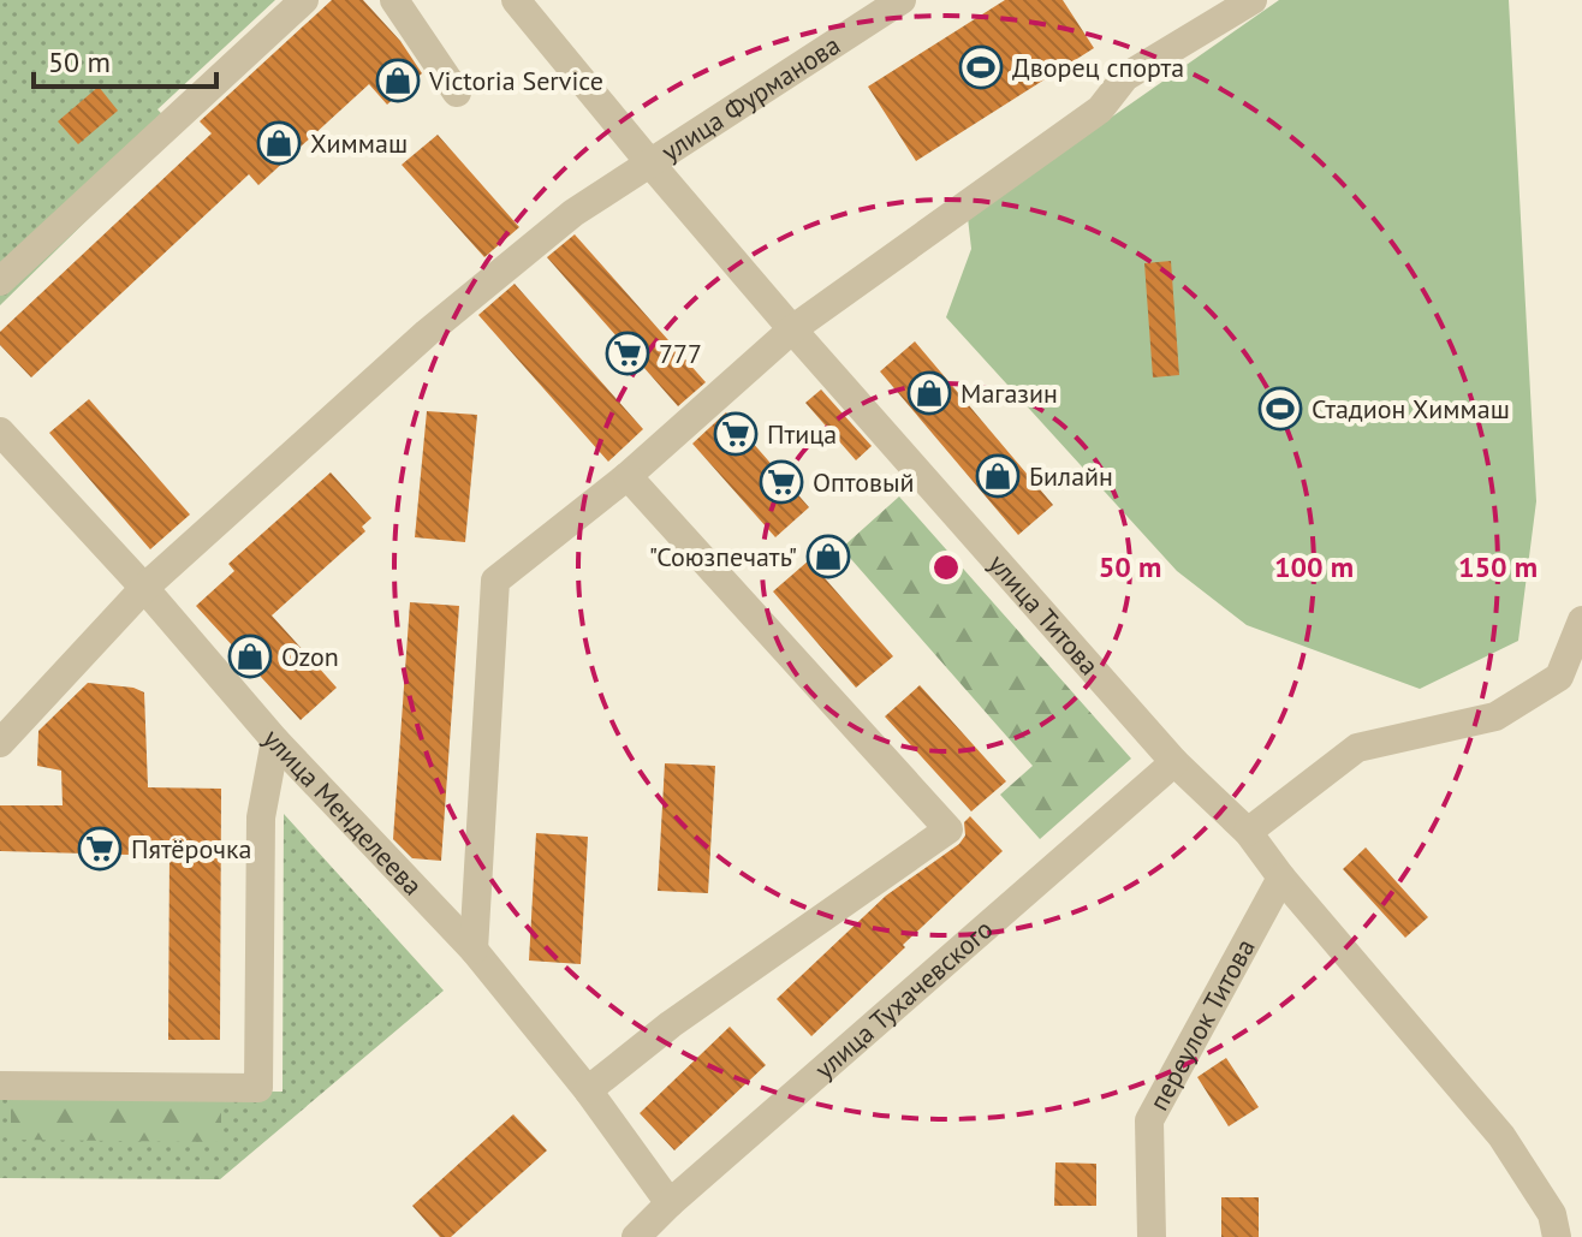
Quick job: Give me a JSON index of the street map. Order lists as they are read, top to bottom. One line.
{"streets":{"street":["улица Фурманова","улица Титова","улица Менделеева","улица Тухачевского","переулок Титова"]},"crossings":[["улица Фурманова","улица Титова"],["улица Фурманова","улица Менделеева"],["улица Титова","улица Тухачевского"],["улица Титова","переулок Титова"],["улица Менделеева","улица Тухачевского"]],"places":{"sports":["Дворец спорта","Стадион Химмаш"],"shop":["Victoria Service","Химмаш","Магазин","Билайн","\"Союзпечать\"","Ozon"],"supermarket":["777","Птица","Оптовый","Пятёрочка"]},"scale_bar":"50 m","rings":["50 m","100 m","150 m"]}
